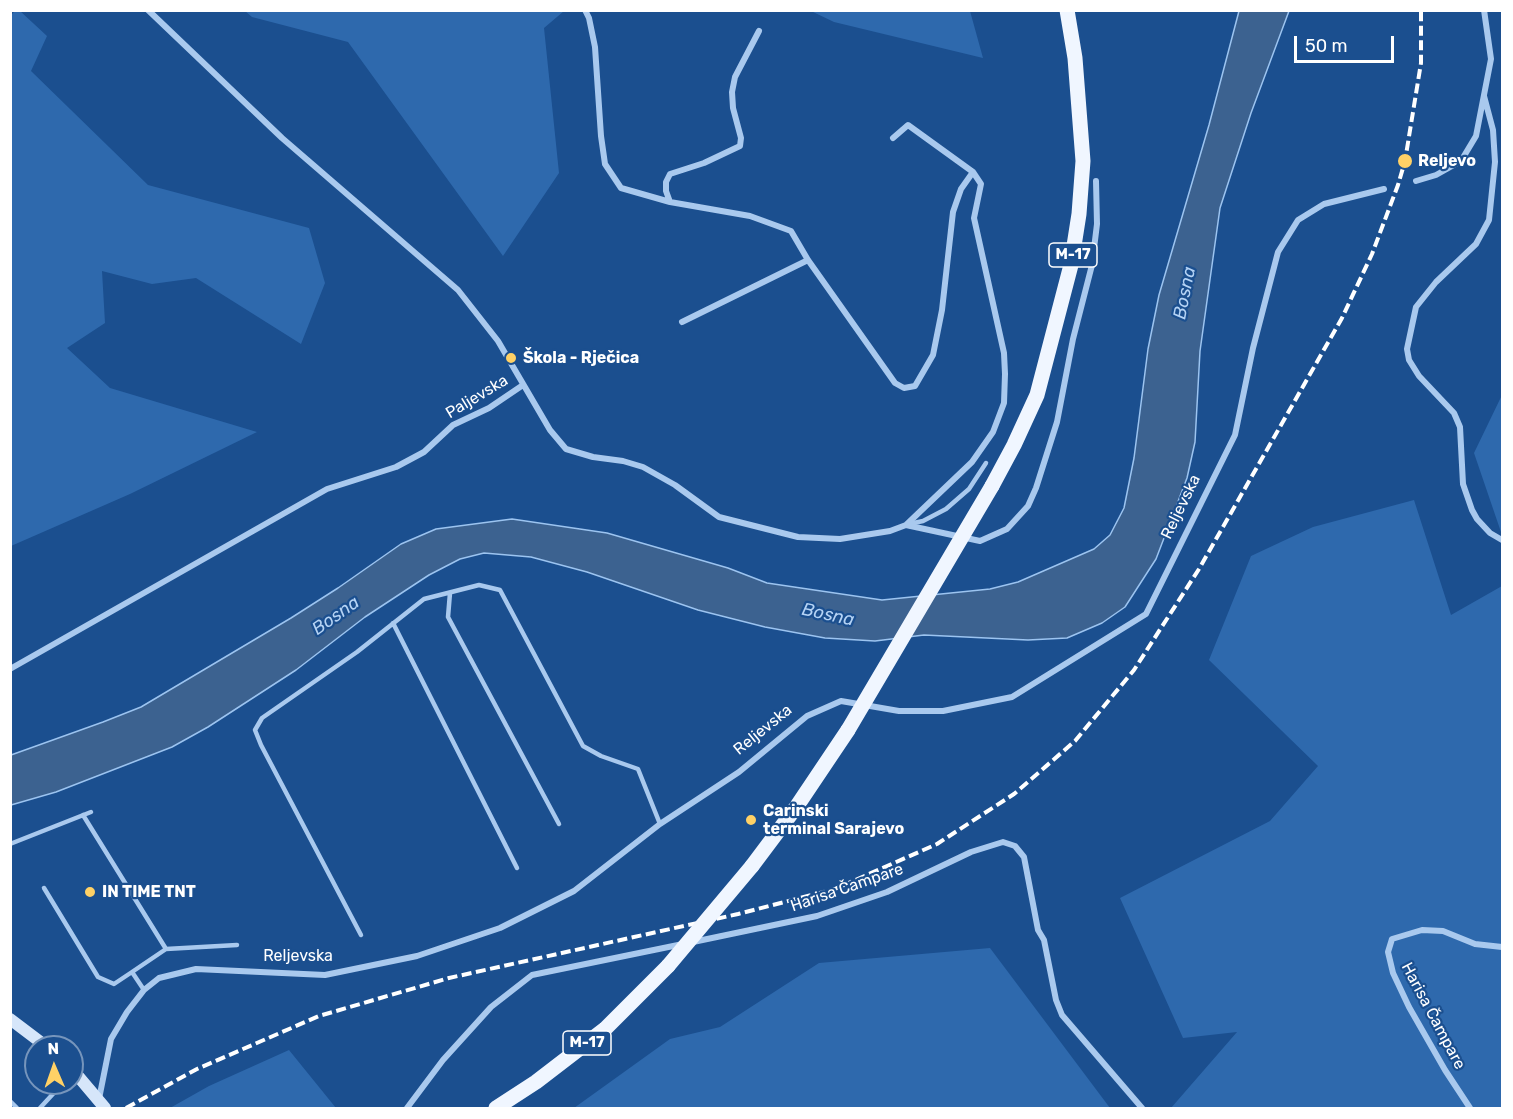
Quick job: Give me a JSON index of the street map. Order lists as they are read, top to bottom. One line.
{"streets":{"main road":["M-17","Reljevska"],"street":["Paljevska","Harisa Čampare"]},"water":["Bosna"],"places":["Reljevo","Škola - Rječica","Carinski terminal Sarajevo","IN TIME TNT"],"scale_bar":"50 m","north":"top"}
